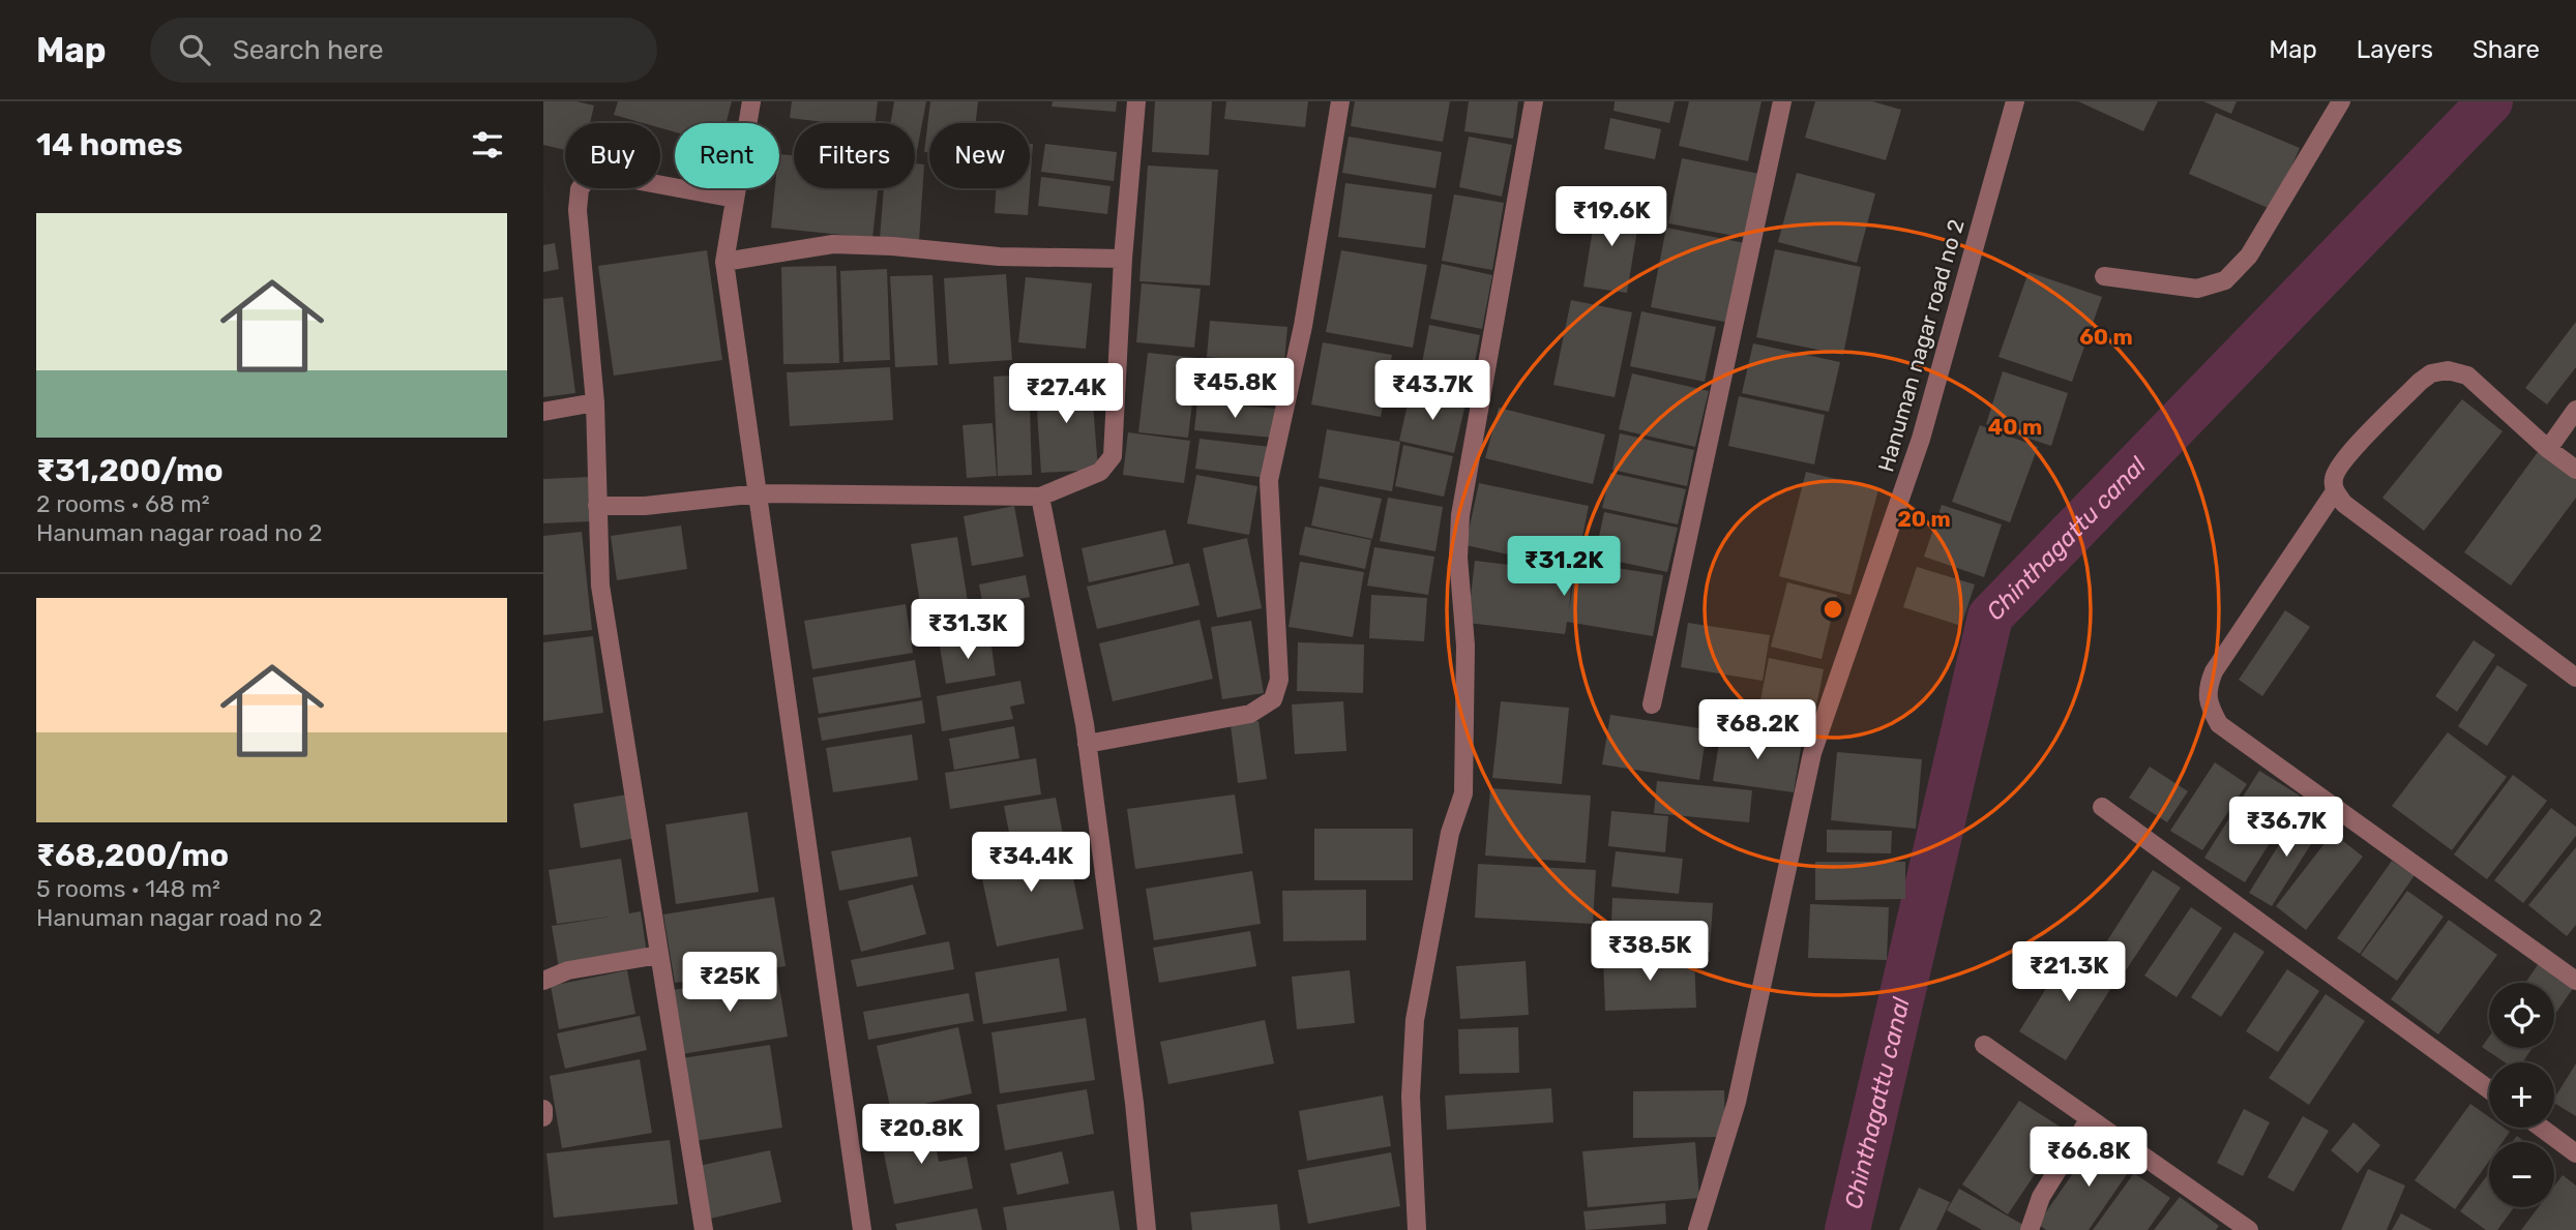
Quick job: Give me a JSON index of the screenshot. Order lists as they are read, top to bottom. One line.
{"streets":{"street":["Hanuman nagar road no 2"]},"water":["Chinthagattu canal"],"page":{"header":"Map","search":"Search here","nav":["Map","Layers","Share"],"heading":"14 homes","chip":["Buy","Rent","Filters","New"],"price":["₹19.6K","₹45.8K","₹43.7K","₹27.4K","₹31.2K","₹31.3K","₹68.2K","₹36.7K","₹34.4K","₹38.5K","₹21.3K","₹25K","₹20.8K","₹66.8K"],"list":[{"name":"₹31,200/mo","note":"2 rooms · 68 m² · Hanuman nagar road no 2"},{"name":"₹68,200/mo","note":"5 rooms · 148 m² · Hanuman nagar road no 2"}],"map_buttons":["+","−"]},"rings":["60 m","40 m","20 m"]}
